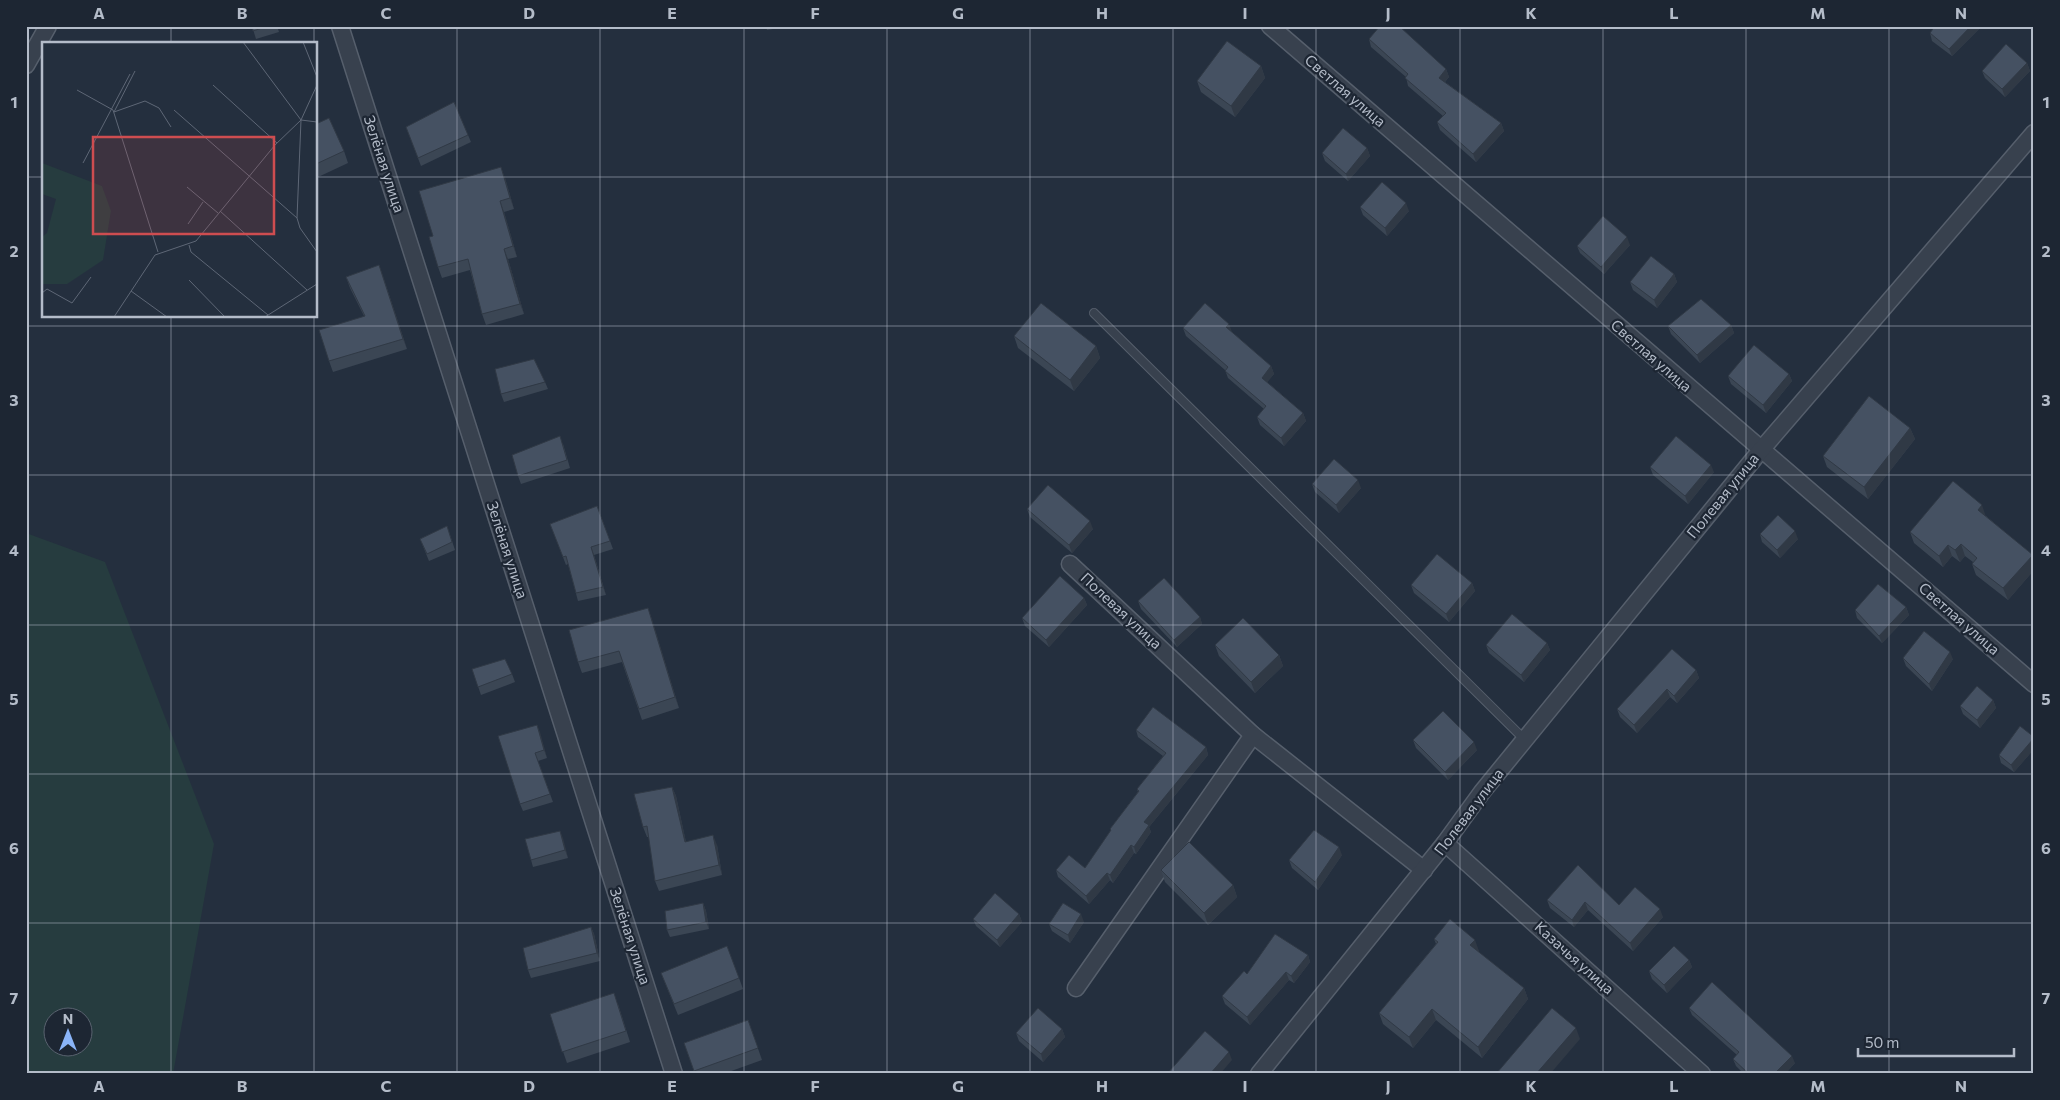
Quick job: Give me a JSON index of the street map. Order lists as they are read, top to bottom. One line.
{"streets":{"street":["Светлая улица","Зелёная улица","Полевая улица","Казачья улица"]},"crossings":[["Светлая улица","Полевая улица"],["Полевая улица","Казачья улица"]],"scale_bar":"50 m","north":"top","grid":{"columns":["A","B","C","D","E","F","G","H","I","J","K","L","M","N"],"rows":["1","2","3","4","5","6","7"]}}
